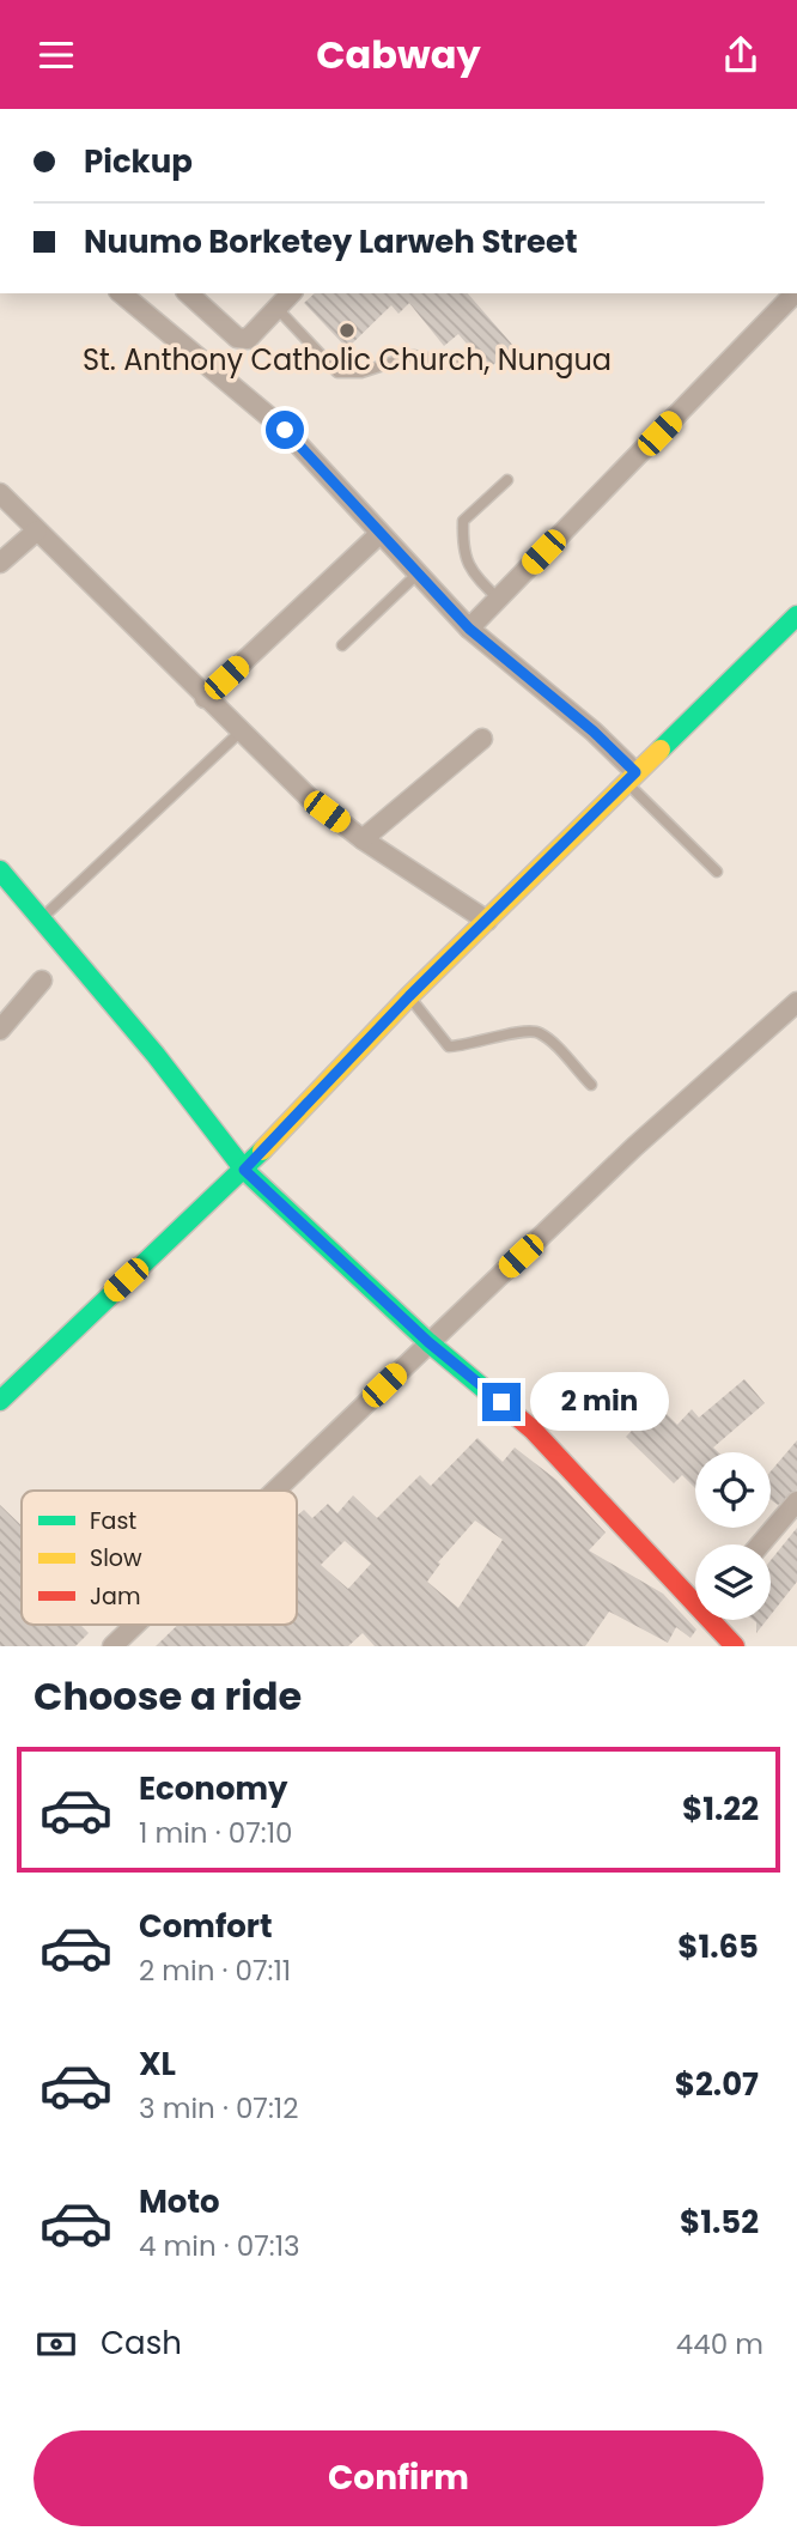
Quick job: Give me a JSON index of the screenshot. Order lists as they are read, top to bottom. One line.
{"places":["St. Anthony Catholic Church, Nungua"],"legend":["Fast","Slow","Jam"],"page":{"header":"Cabway","banner":["Pickup","Nuumo Borketey Larweh Street"],"bubble":"2 min","heading":"Choose a ride","list":[{"name":"Economy","note":"1 min · 07:10","value":"$1.22"},{"name":"Comfort","note":"2 min · 07:11","value":"$1.65"},{"name":"XL","note":"3 min · 07:12","value":"$2.07"},{"name":"Moto","note":"4 min · 07:13","value":"$1.52"}],"pay":["Cash","440 m"],"buttons":"Confirm"}}
